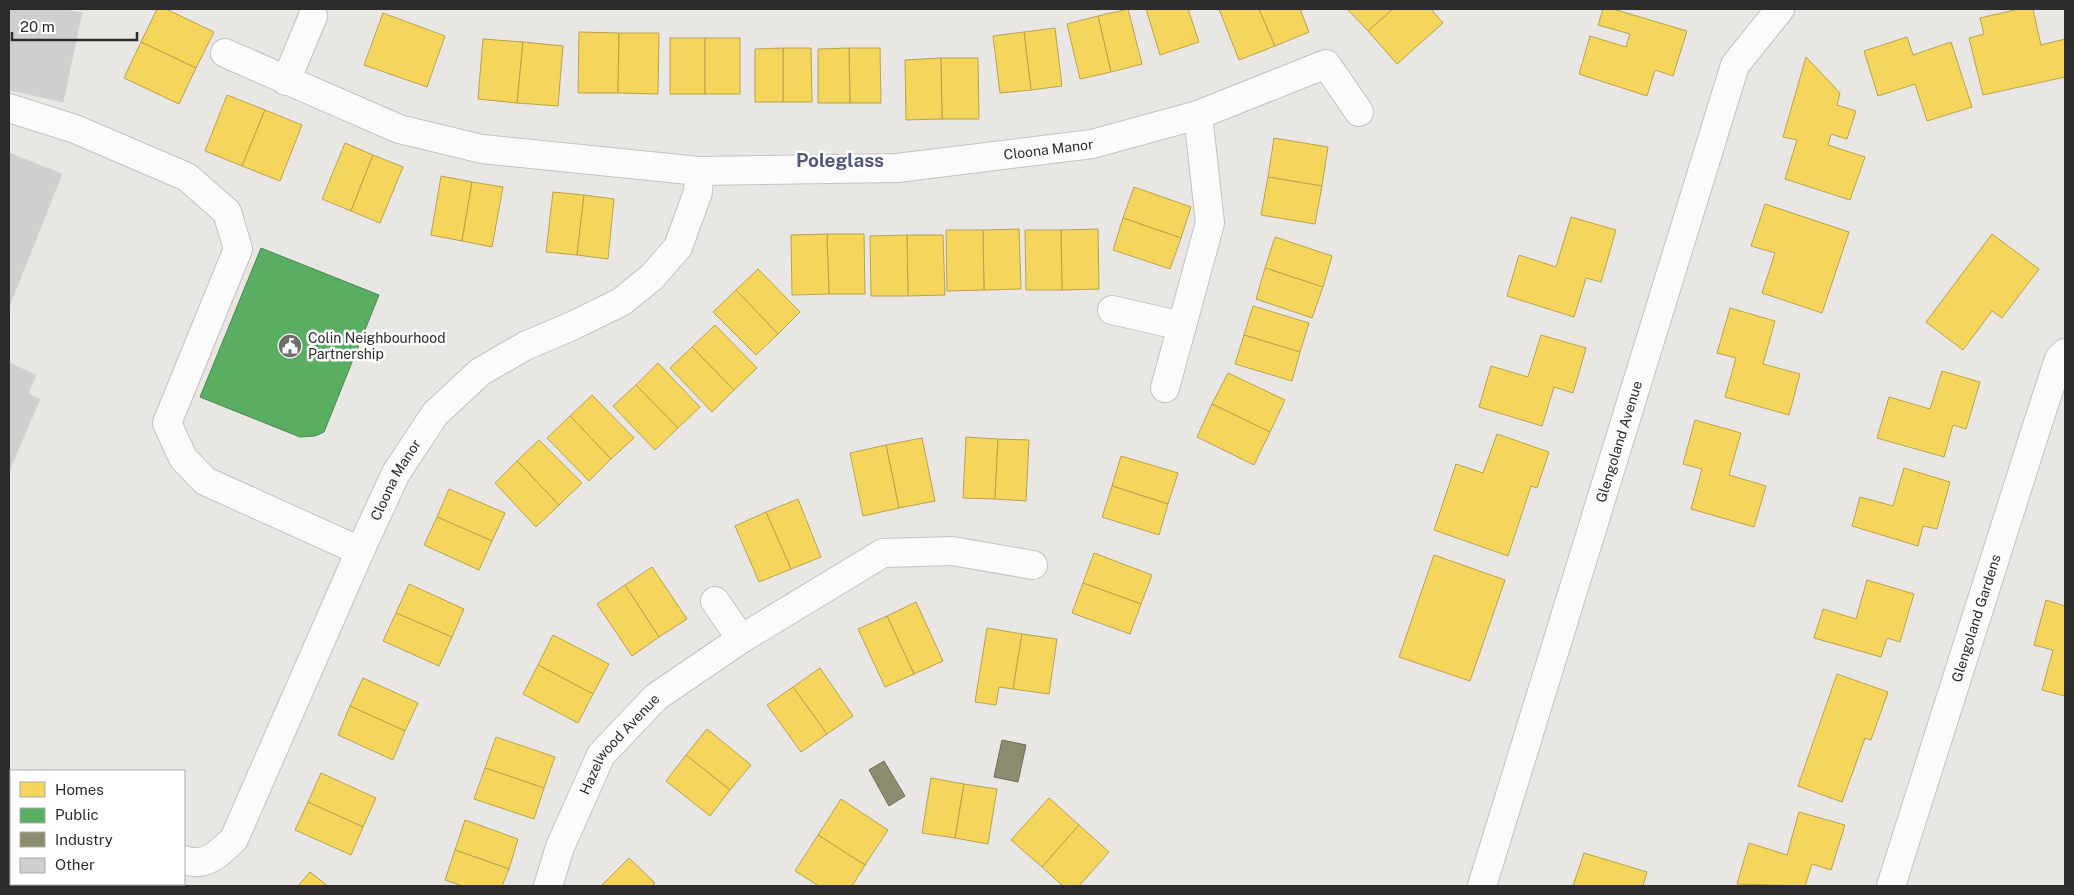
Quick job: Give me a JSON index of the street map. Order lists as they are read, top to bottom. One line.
{"streets":{"street":["Cloona Manor","Glengoland Avenue","Glengoland Gardens","Hazelwood Avenue"]},"districts":["Poleglass"],"places":{"public building":["Colin Neighbourhood Partnership"]},"legend":["Homes","Public","Industry","Other"],"scale_bar":"20 m"}
